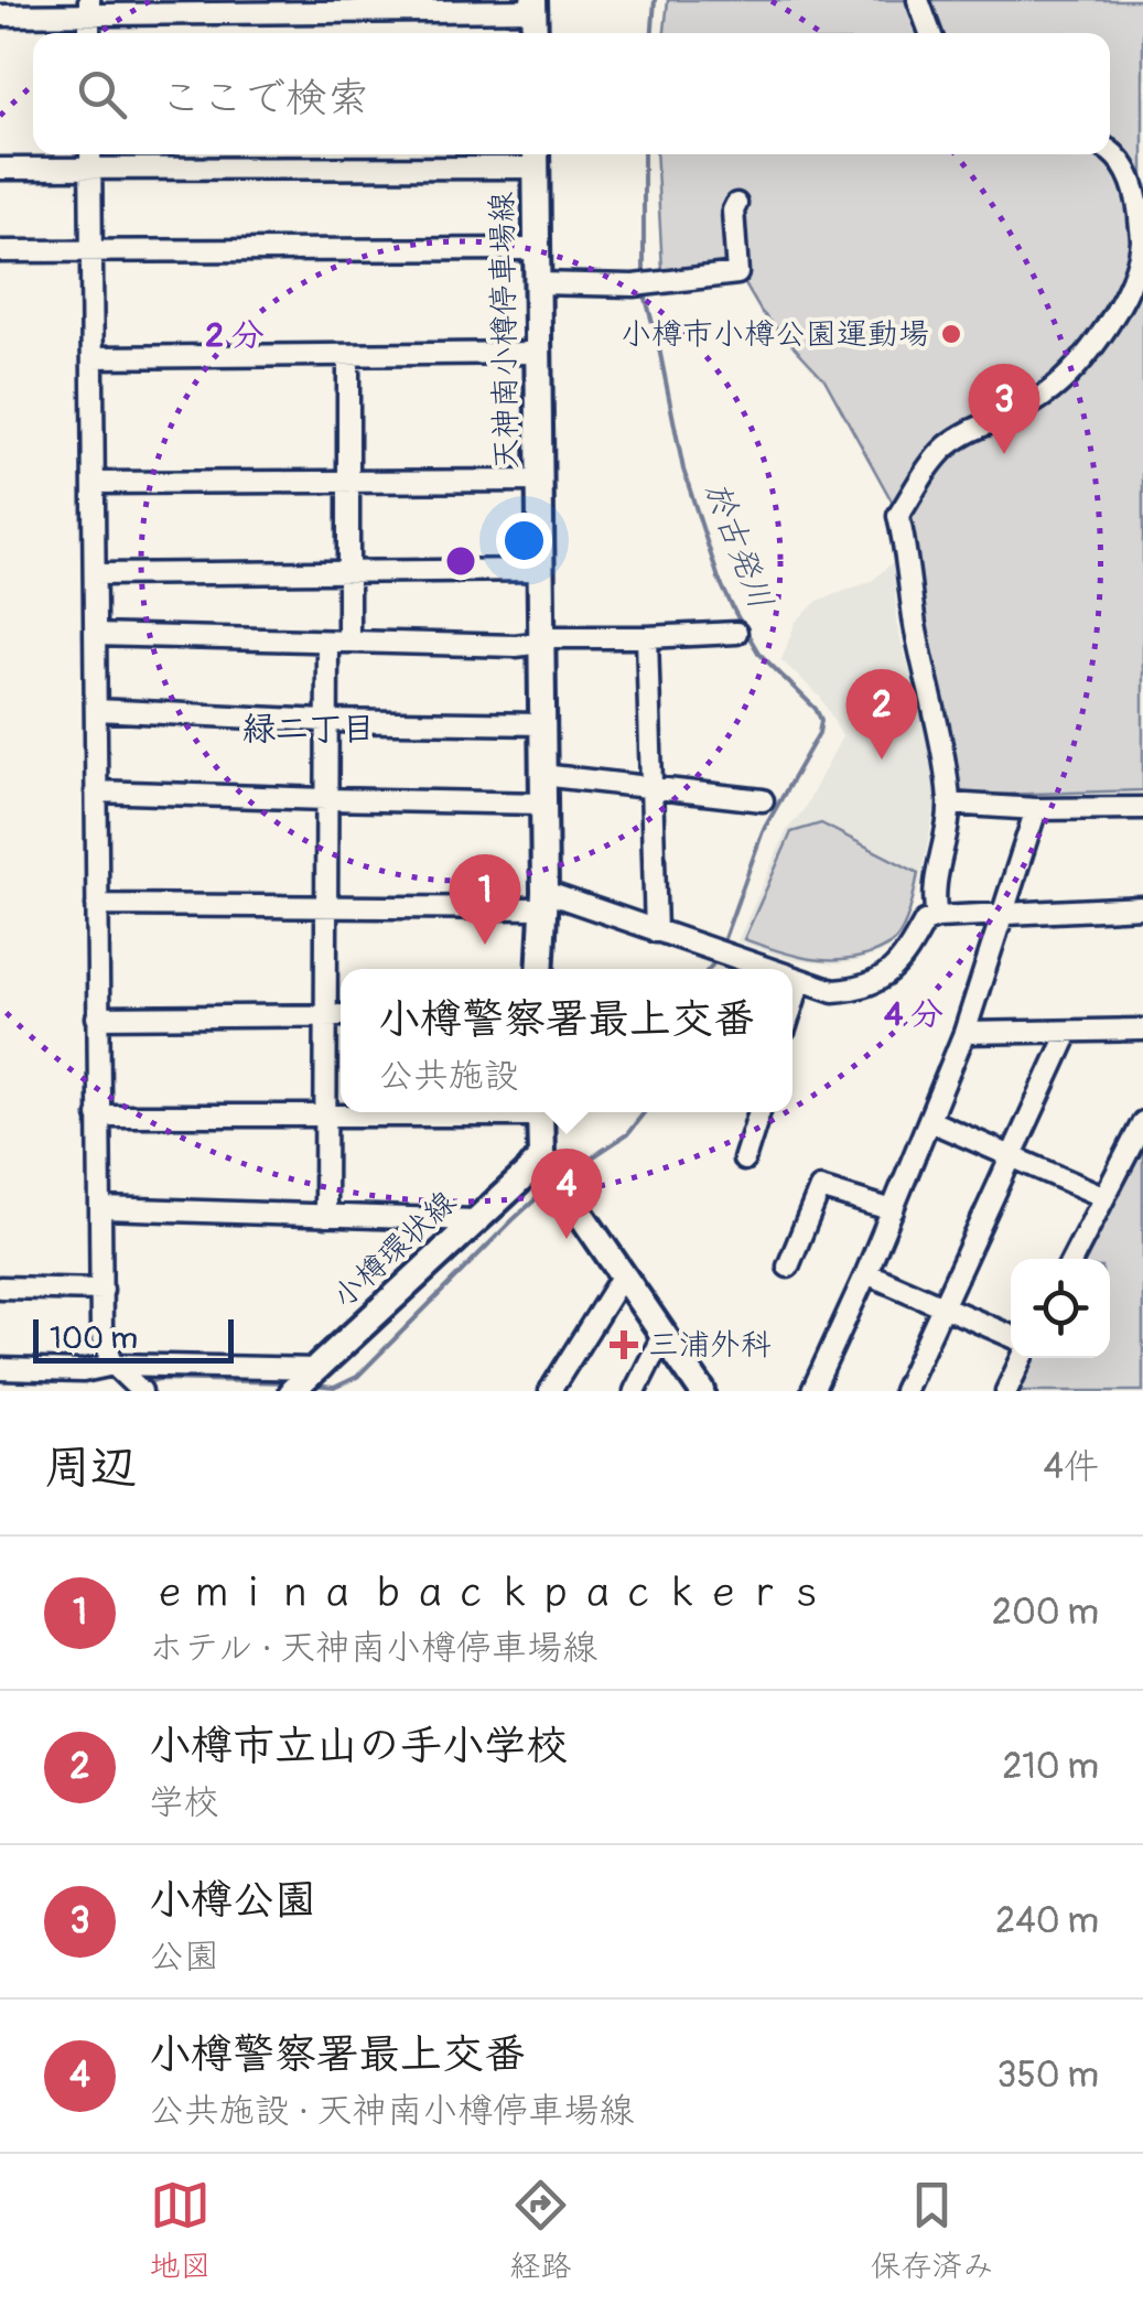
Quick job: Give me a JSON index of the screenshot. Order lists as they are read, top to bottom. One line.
{"streets":{"main road":["天神南小樽停車場線","小樽環状線"]},"districts":["緑二丁目"],"water":["於古発川"],"places":{"other":["小樽市小樽公園運動場"],"health":["三浦外科"]},"scale_bar":"100 m","page":{"search":"ここで検索","pins":["3","2","1","4"],"popup":["小樽警察署最上交番","公共施設"],"scale":"100 m","heading":["周辺","4件"],"list":[{"mark":"1","name":"ｅｍｉｎａ ｂａｃｋｐａｃｋｅｒｓ","note":"ホテル · 天神南小樽停車場線","value":"200 m"},{"mark":"2","name":"小樽市立山の手小学校","note":"学校","value":"210 m"},{"mark":"3","name":"小樽公園","note":"公園","value":"240 m"},{"mark":"4","name":"小樽警察署最上交番","note":"公共施設 · 天神南小樽停車場線","value":"350 m"}],"nav":["地図","経路","保存済み"]},"rings":["2 分","4 分"]}
